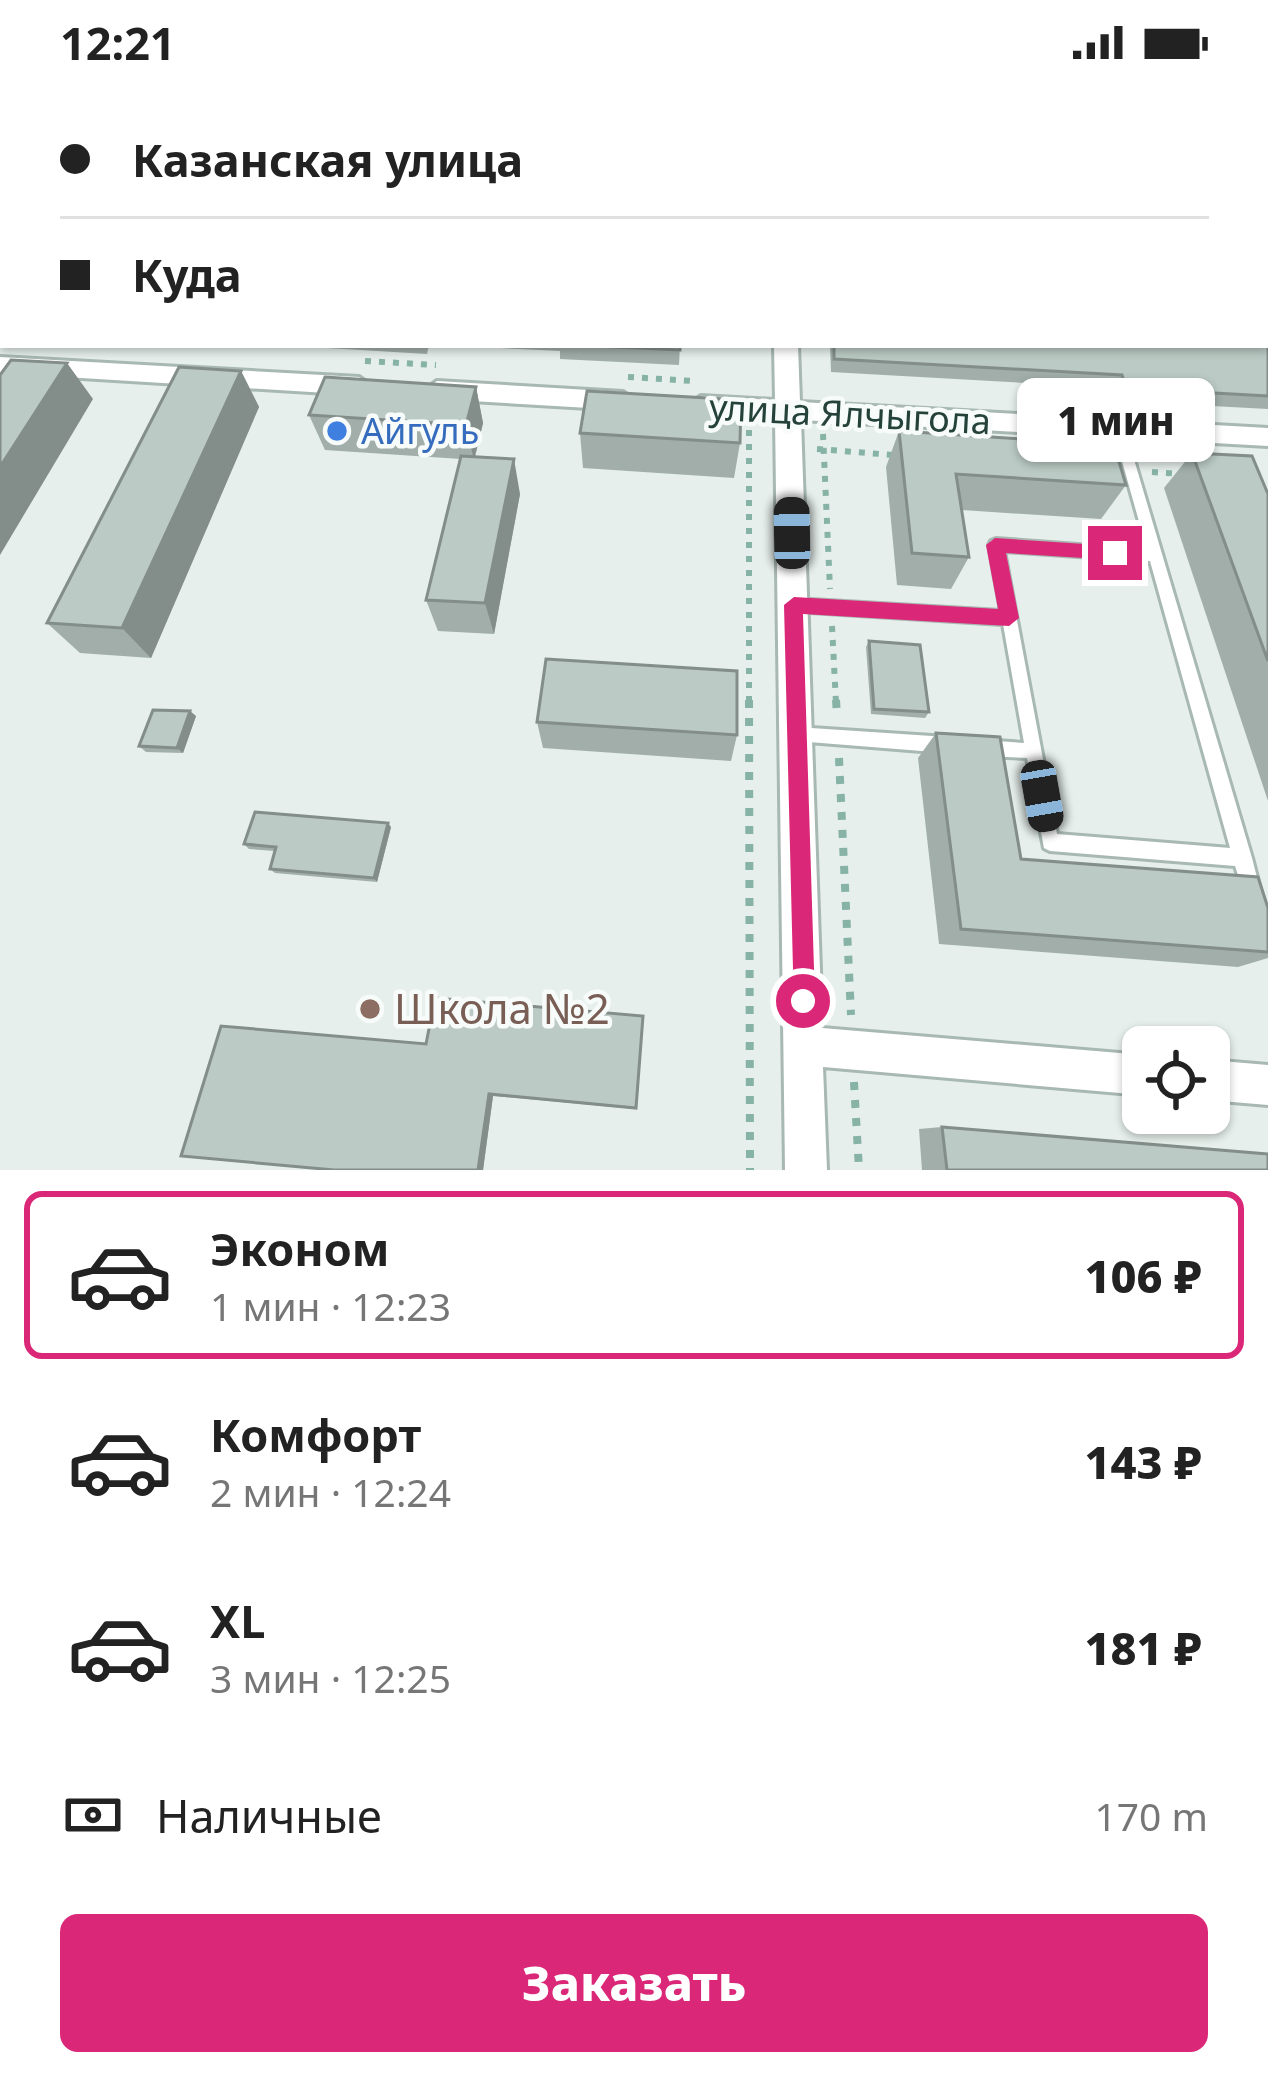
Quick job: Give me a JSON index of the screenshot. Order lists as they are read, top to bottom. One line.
{"streets":{"street":["улица Ялчыгола"]},"places":["Айгуль","Школа №2"],"page":{"status":"12:21","banner":["Казанская улица","Куда"],"bubble":"1 мин","list":[{"name":"Эконом","note":"1 мин · 12:23","value":"106 ₽"},{"name":"Комфорт","note":"2 мин · 12:24","value":"143 ₽"},{"name":"XL","note":"3 мин · 12:25","value":"181 ₽"}],"pay":["Наличные","170 m"],"buttons":"Заказать"}}
